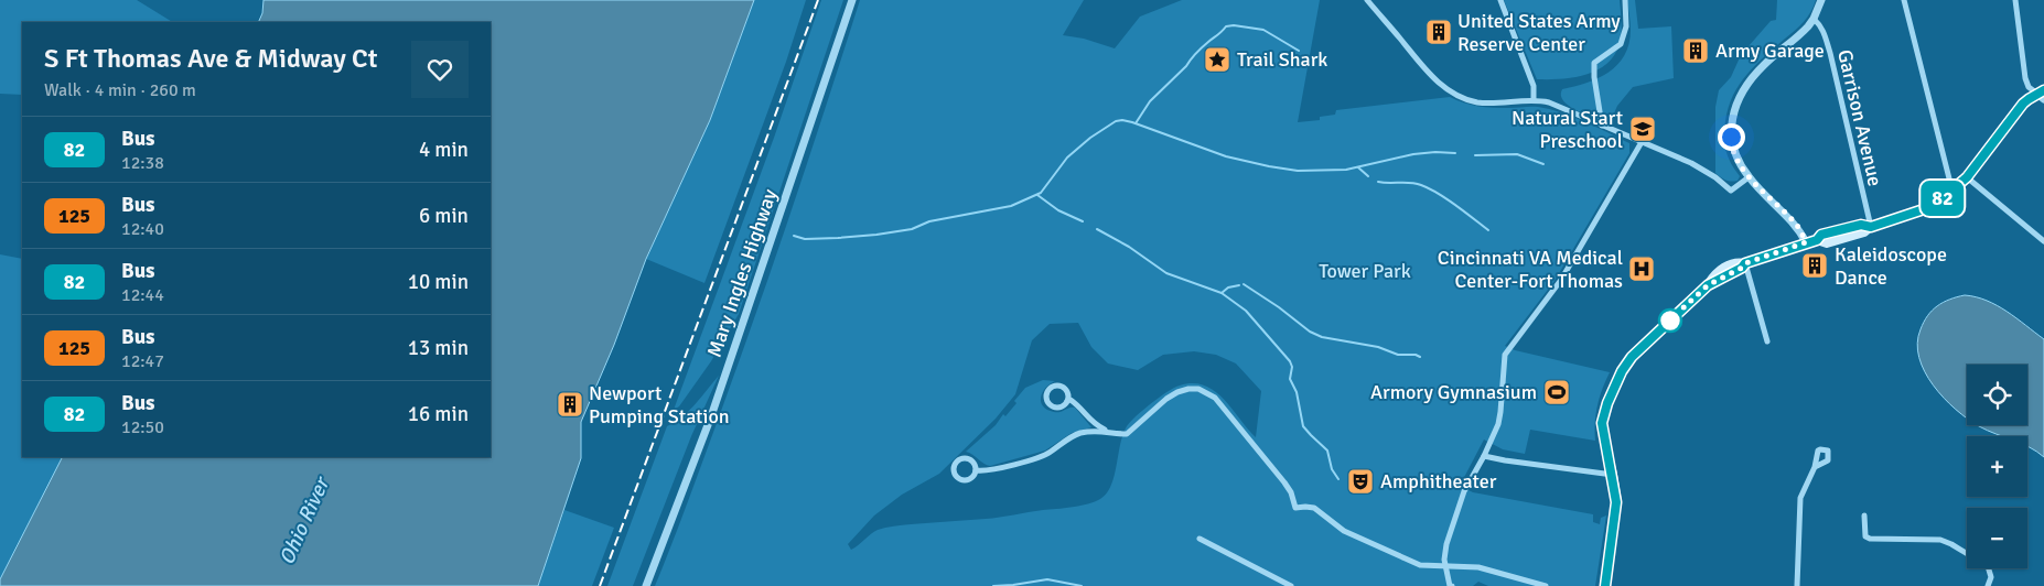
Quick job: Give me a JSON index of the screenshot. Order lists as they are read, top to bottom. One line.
{"streets":{"street":["Garrison Avenue","Mary Ingles Highway"]},"water":["Ohio River"],"parks":["Tower Park"],"places":{"building":["United States Army Reserve Center","Army Garage","Kaleidoscope Dance","Newport Pumping Station"],"place":["Trail Shark"],"school or university":["Natural Start Preschool"],"hospital":["Cincinnati VA Medical Center-Fort Thomas"],"sports":["Armory Gymnasium"],"theatre":["Amphitheater"]},"lines":["bus line 82"],"page":{"on_map":"82","heading":["S Ft Thomas Ave & Midway Ct","Walk · 4 min · 260 m"],"list":[{"mark":"82","name":"Bus","note":"12:38","value":"4 min"},{"mark":"125","name":"Bus","note":"12:40","value":"6 min"},{"mark":"82","name":"Bus","note":"12:44","value":"10 min"},{"mark":"125","name":"Bus","note":"12:47","value":"13 min"},{"mark":"82","name":"Bus","note":"12:50","value":"16 min"}],"map_buttons":["+","−"]}}
